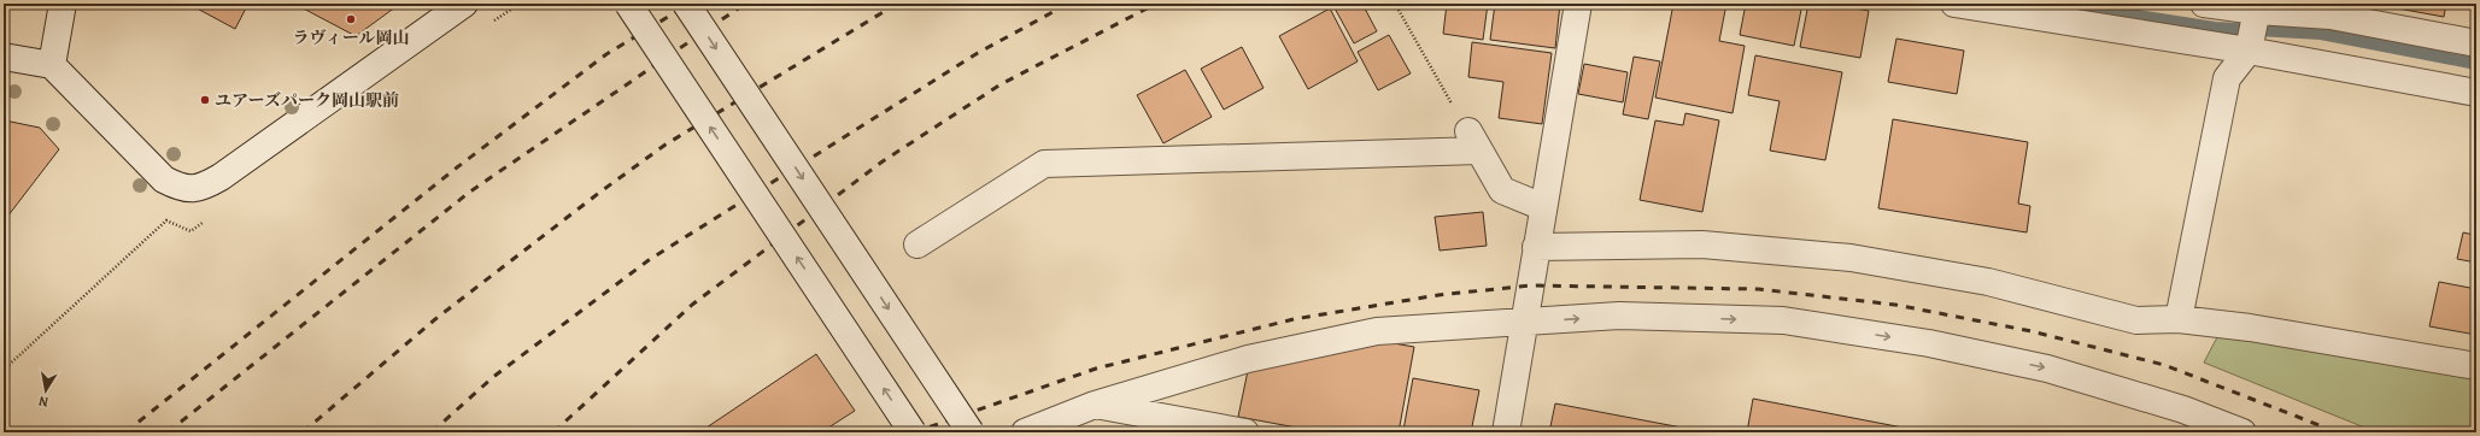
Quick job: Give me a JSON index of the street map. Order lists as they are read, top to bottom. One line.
{"places":["ラヴィール岡山","ユアーズパーク岡山駅前"],"north":"bottom"}
